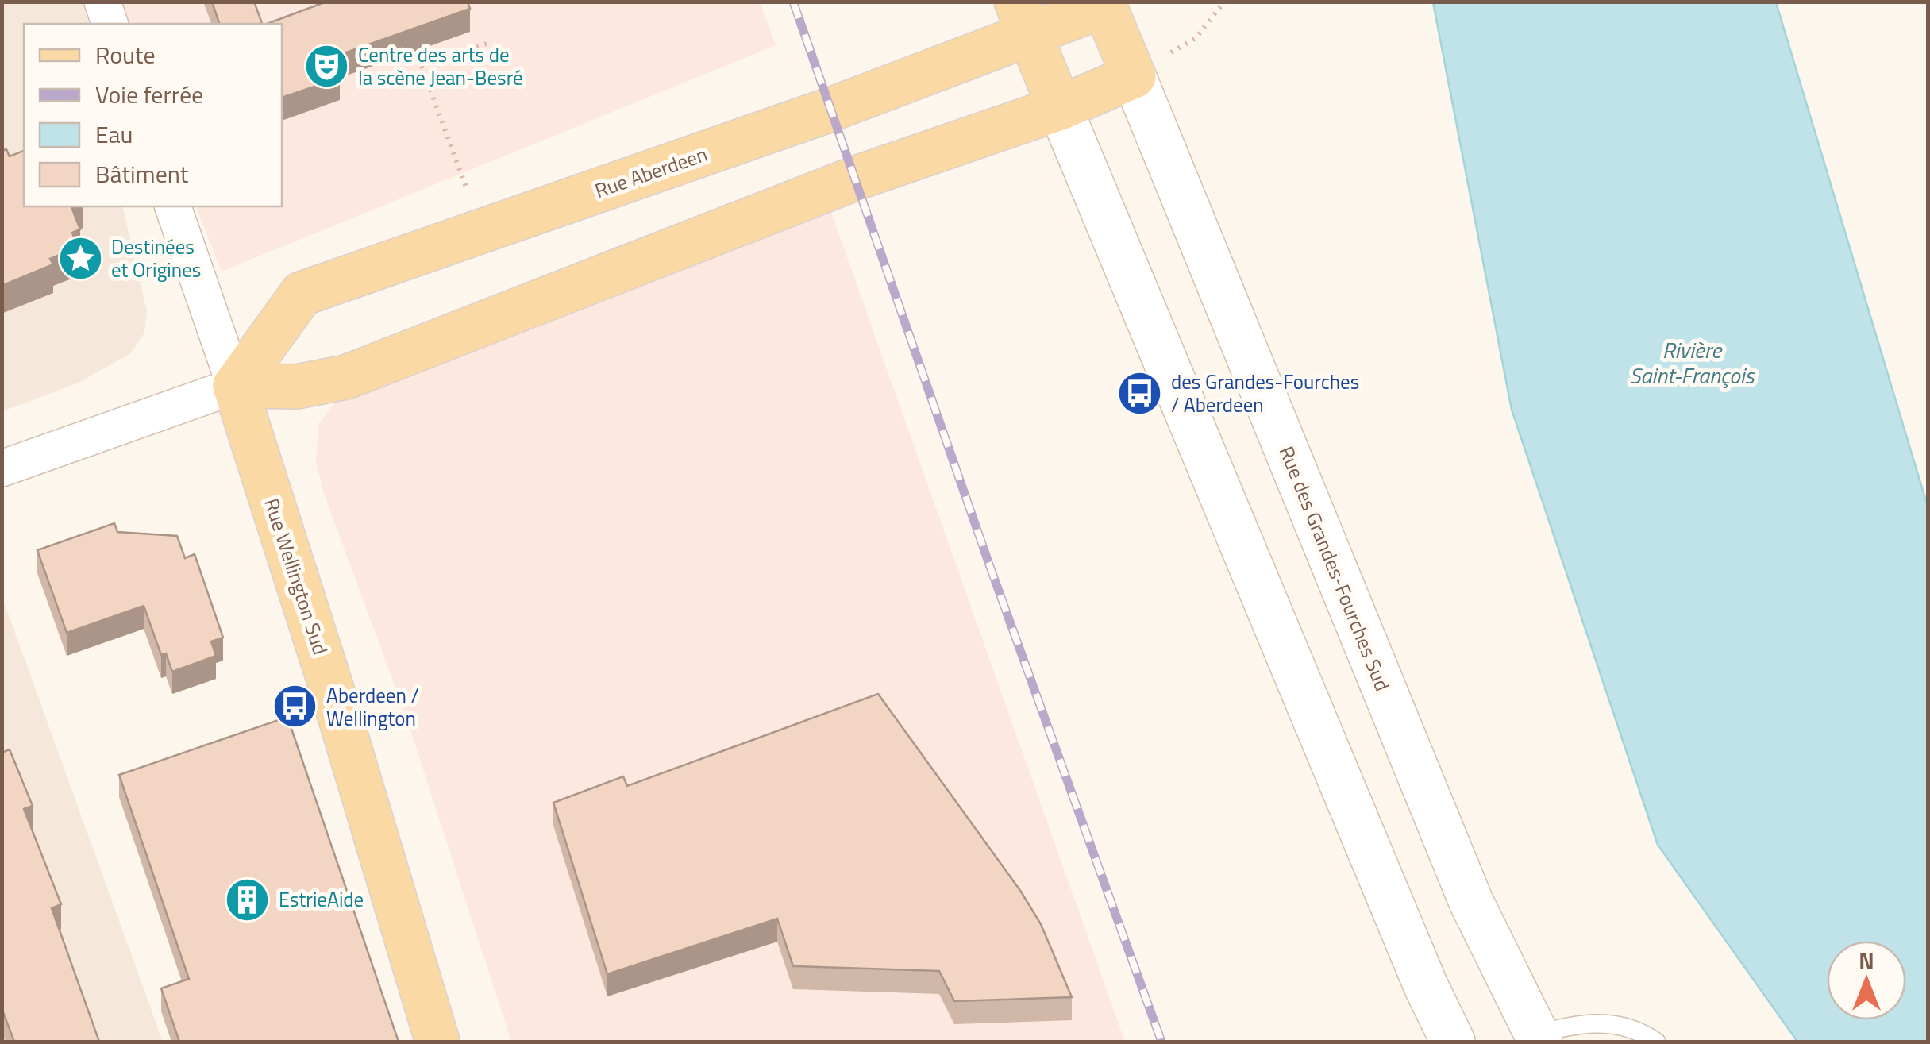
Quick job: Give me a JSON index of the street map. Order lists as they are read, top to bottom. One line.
{"streets":{"main road":["Rue Aberdeen","Rue des Grandes-Fourches Sud","Rue Wellington Sud"]},"crossings":[["Rue Aberdeen","Rue des Grandes-Fourches Sud"],["Rue Aberdeen","Rue Wellington Sud"]],"water":["Rivière Saint-François"],"places":{"theatre":["Centre des arts de la scène Jean-Besré"],"place":["Destinées et Origines"],"bus stop":["des Grandes-Fourches / Aberdeen","Aberdeen / Wellington"],"building":["EstrieAide"]},"legend":["Route","Voie ferrée","Eau","Bâtiment"],"north":"top"}
